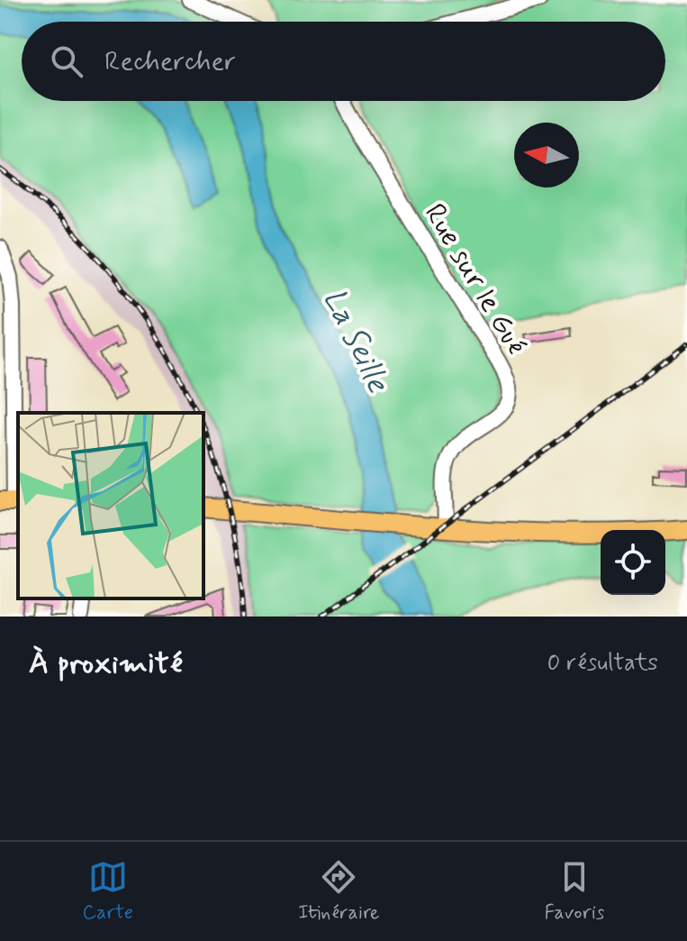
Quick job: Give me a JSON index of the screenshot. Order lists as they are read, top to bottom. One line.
{"streets":{"street":["Rue sur le Gué"]},"water":["La Seille"],"north":"left","page":{"search":"Rechercher","heading":["À proximité","0 résultats"],"nav":["Carte","Itinéraire","Favoris"]}}
